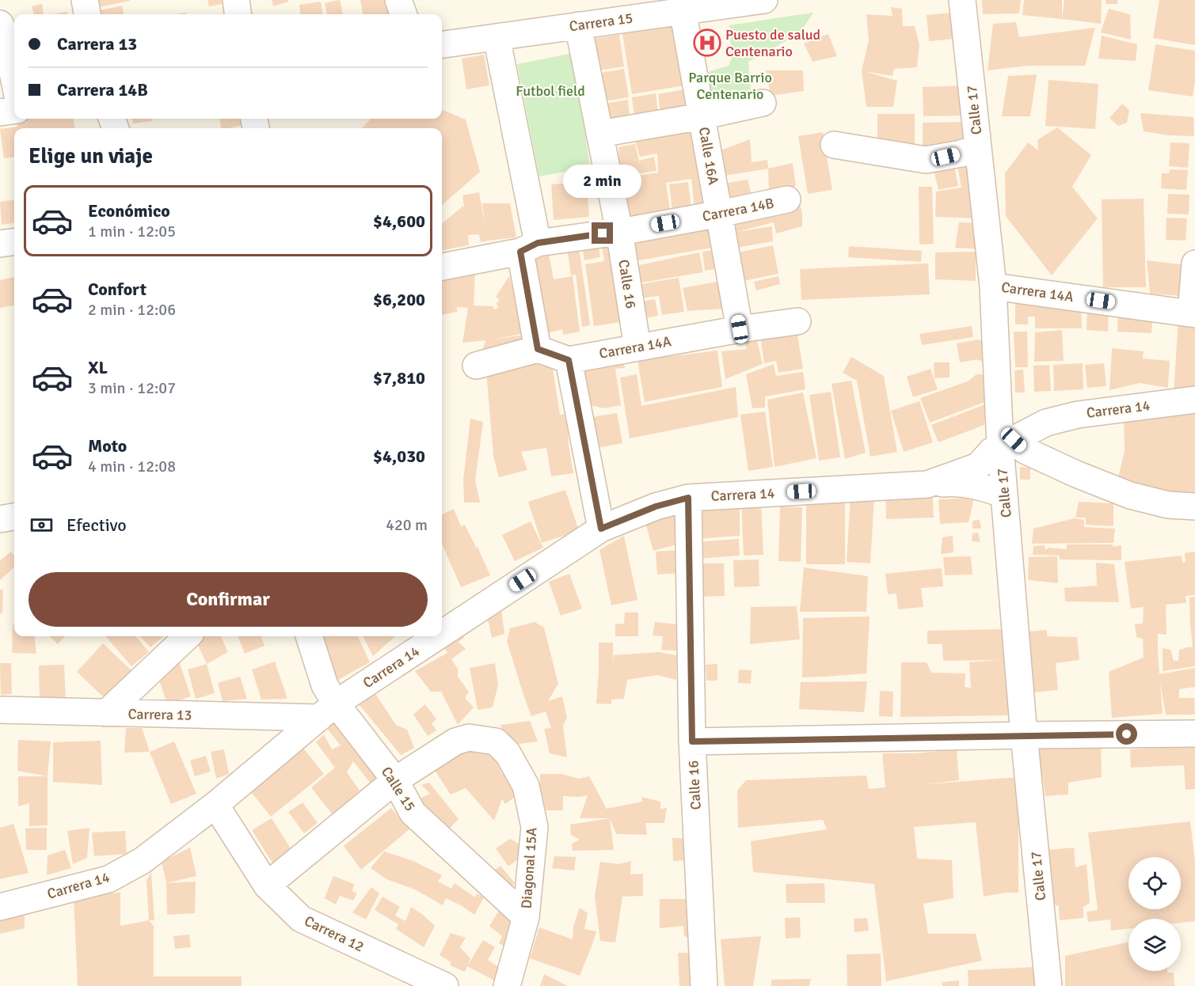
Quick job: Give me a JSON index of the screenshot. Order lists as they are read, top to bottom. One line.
{"streets":{"street":["Carrera 15","Calle 17","Calle 16A","Carrera 14B","Calle 16","Carrera 14A","Carrera 14","Carrera 13","Calle 15","Diagonal 15A","Carrera 12"]},"crossings":[["Carrera 15","Calle 16A"],["Carrera 15","Calle 16"],["Calle 17","Carrera 14A"],["Calle 17","Carrera 14"],["Calle 16A","Carrera 14B"],["Calle 16A","Carrera 14A"],["Carrera 14B","Calle 16"],["Calle 16","Carrera 14A"],["Calle 16","Carrera 14"],["Carrera 14","Carrera 13"],["Carrera 14","Calle 15"],["Carrera 14","Carrera 12"],["Carrera 13","Calle 15"],["Calle 15","Diagonal 15A"]],"parks":["Parque Barrio Centenario","Futbol field"],"places":{"hospital":["Puesto de salud Centenario"]},"page":{"banner":["Carrera 13","Carrera 14B"],"heading":"Elige un viaje","bubble":"2 min","list":[{"name":"Económico","note":"1 min · 12:05","value":"$4,600"},{"name":"Confort","note":"2 min · 12:06","value":"$6,200"},{"name":"XL","note":"3 min · 12:07","value":"$7,810"},{"name":"Moto","note":"4 min · 12:08","value":"$4,030"}],"pay":["Efectivo","420 m"],"buttons":"Confirmar"}}
